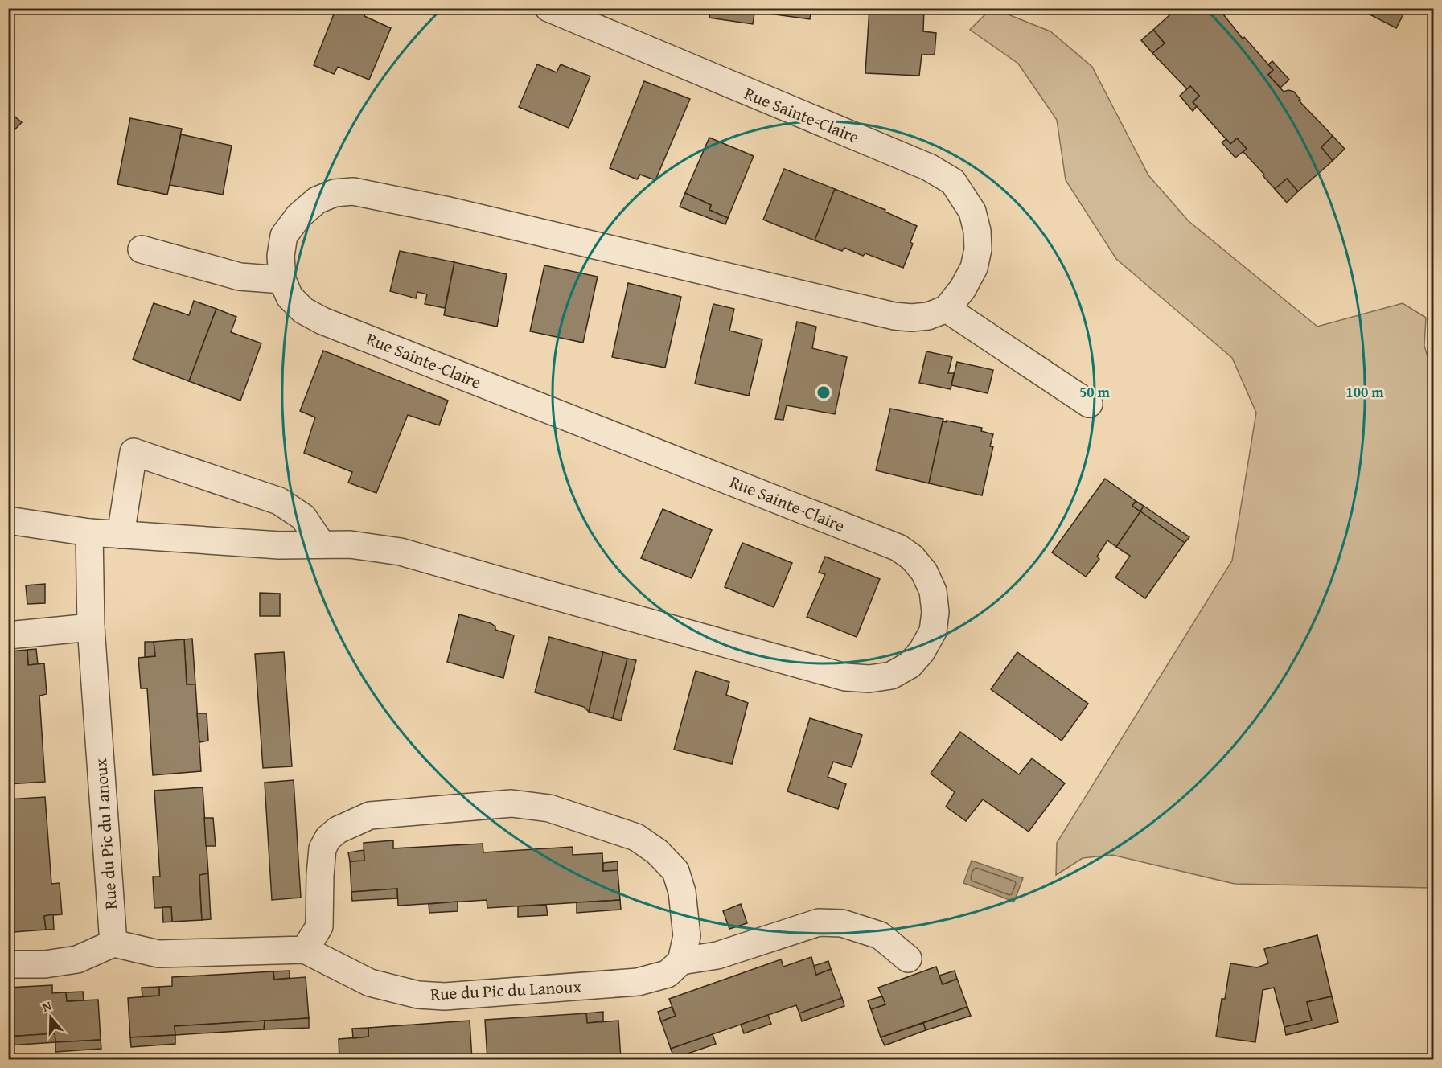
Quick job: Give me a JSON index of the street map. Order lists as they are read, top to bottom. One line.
{"streets":{"street":["Rue Sainte-Claire","Rue du Pic du Lanoux"]},"crossings":[["Rue Sainte-Claire","Rue du Pic du Lanoux"]],"north":"top","rings":["50 m","100 m"]}
